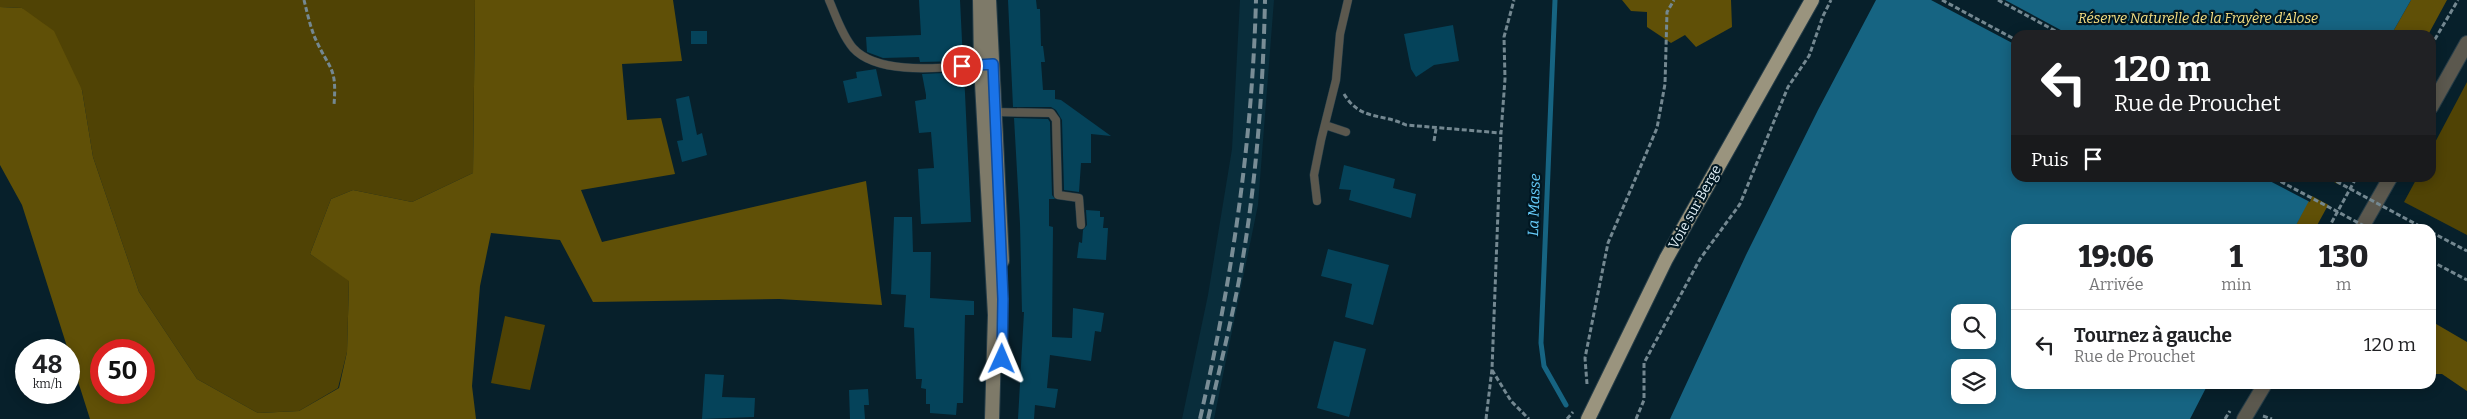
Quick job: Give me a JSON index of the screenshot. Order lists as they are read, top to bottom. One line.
{"streets":{"main road":["Voie sur Berge"]},"water":["La Masse"],"parks":["Réserve Naturelle de la Frayère d'Alose"],"page":{"turn":["120 m","Rue de Prouchet"],"then":"Puis","eta":["19:06","Arrivée","1","min","130","m"],"list":[{"name":"Tournez à gauche","note":"Rue de Prouchet","value":"120 m"}],"speed":"48 km/h","limit":"50"}}
